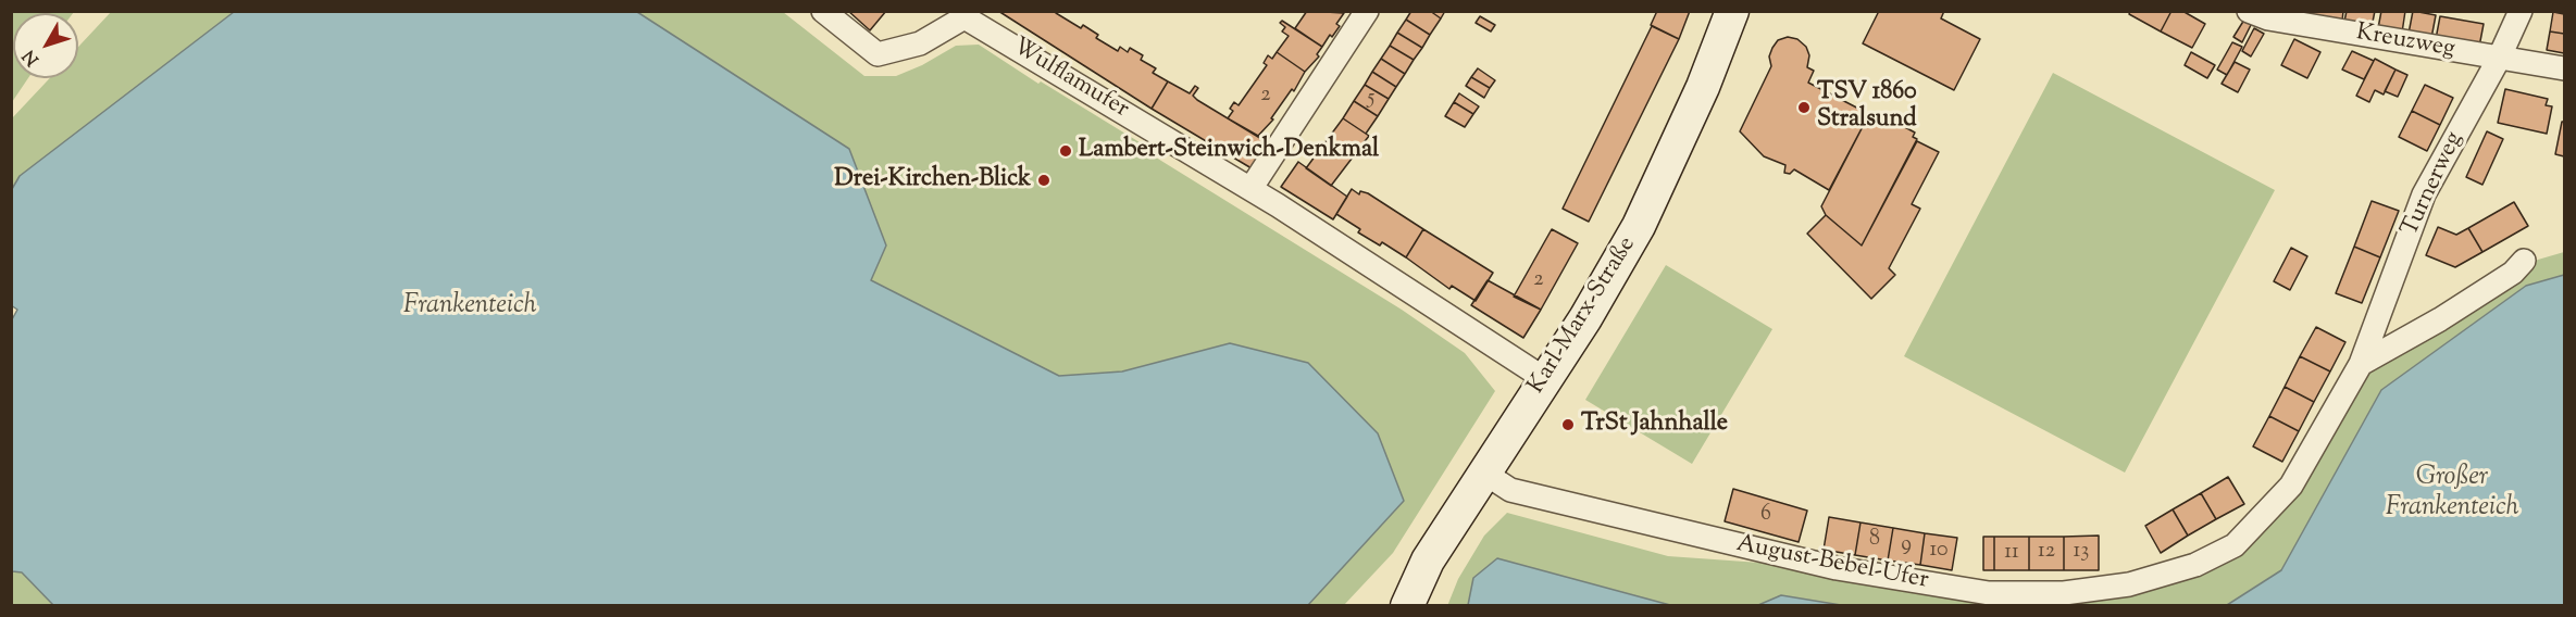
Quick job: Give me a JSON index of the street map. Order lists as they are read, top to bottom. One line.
{"streets":{"main road":["Karl-Marx-Straße"],"street":["Kreuzweg","Wulflamufer","Turnerweg","August-Bebel-Ufer"]},"crossings":[["Kreuzweg","Turnerweg"],["Wulflamufer","Karl-Marx-Straße"],["Turnerweg","August-Bebel-Ufer"],["Karl-Marx-Straße","August-Bebel-Ufer"]],"water":["Frankenteich","Großer Frankenteich"],"places":["TSV 1860 Stralsund","Lambert-Steinwich-Denkmal","Drei-Kirchen-Blick","TrSt Jahnhalle"],"house_numbers":["2","5","2","6","8","9","10","12","13","11"],"north":"bottom left"}
